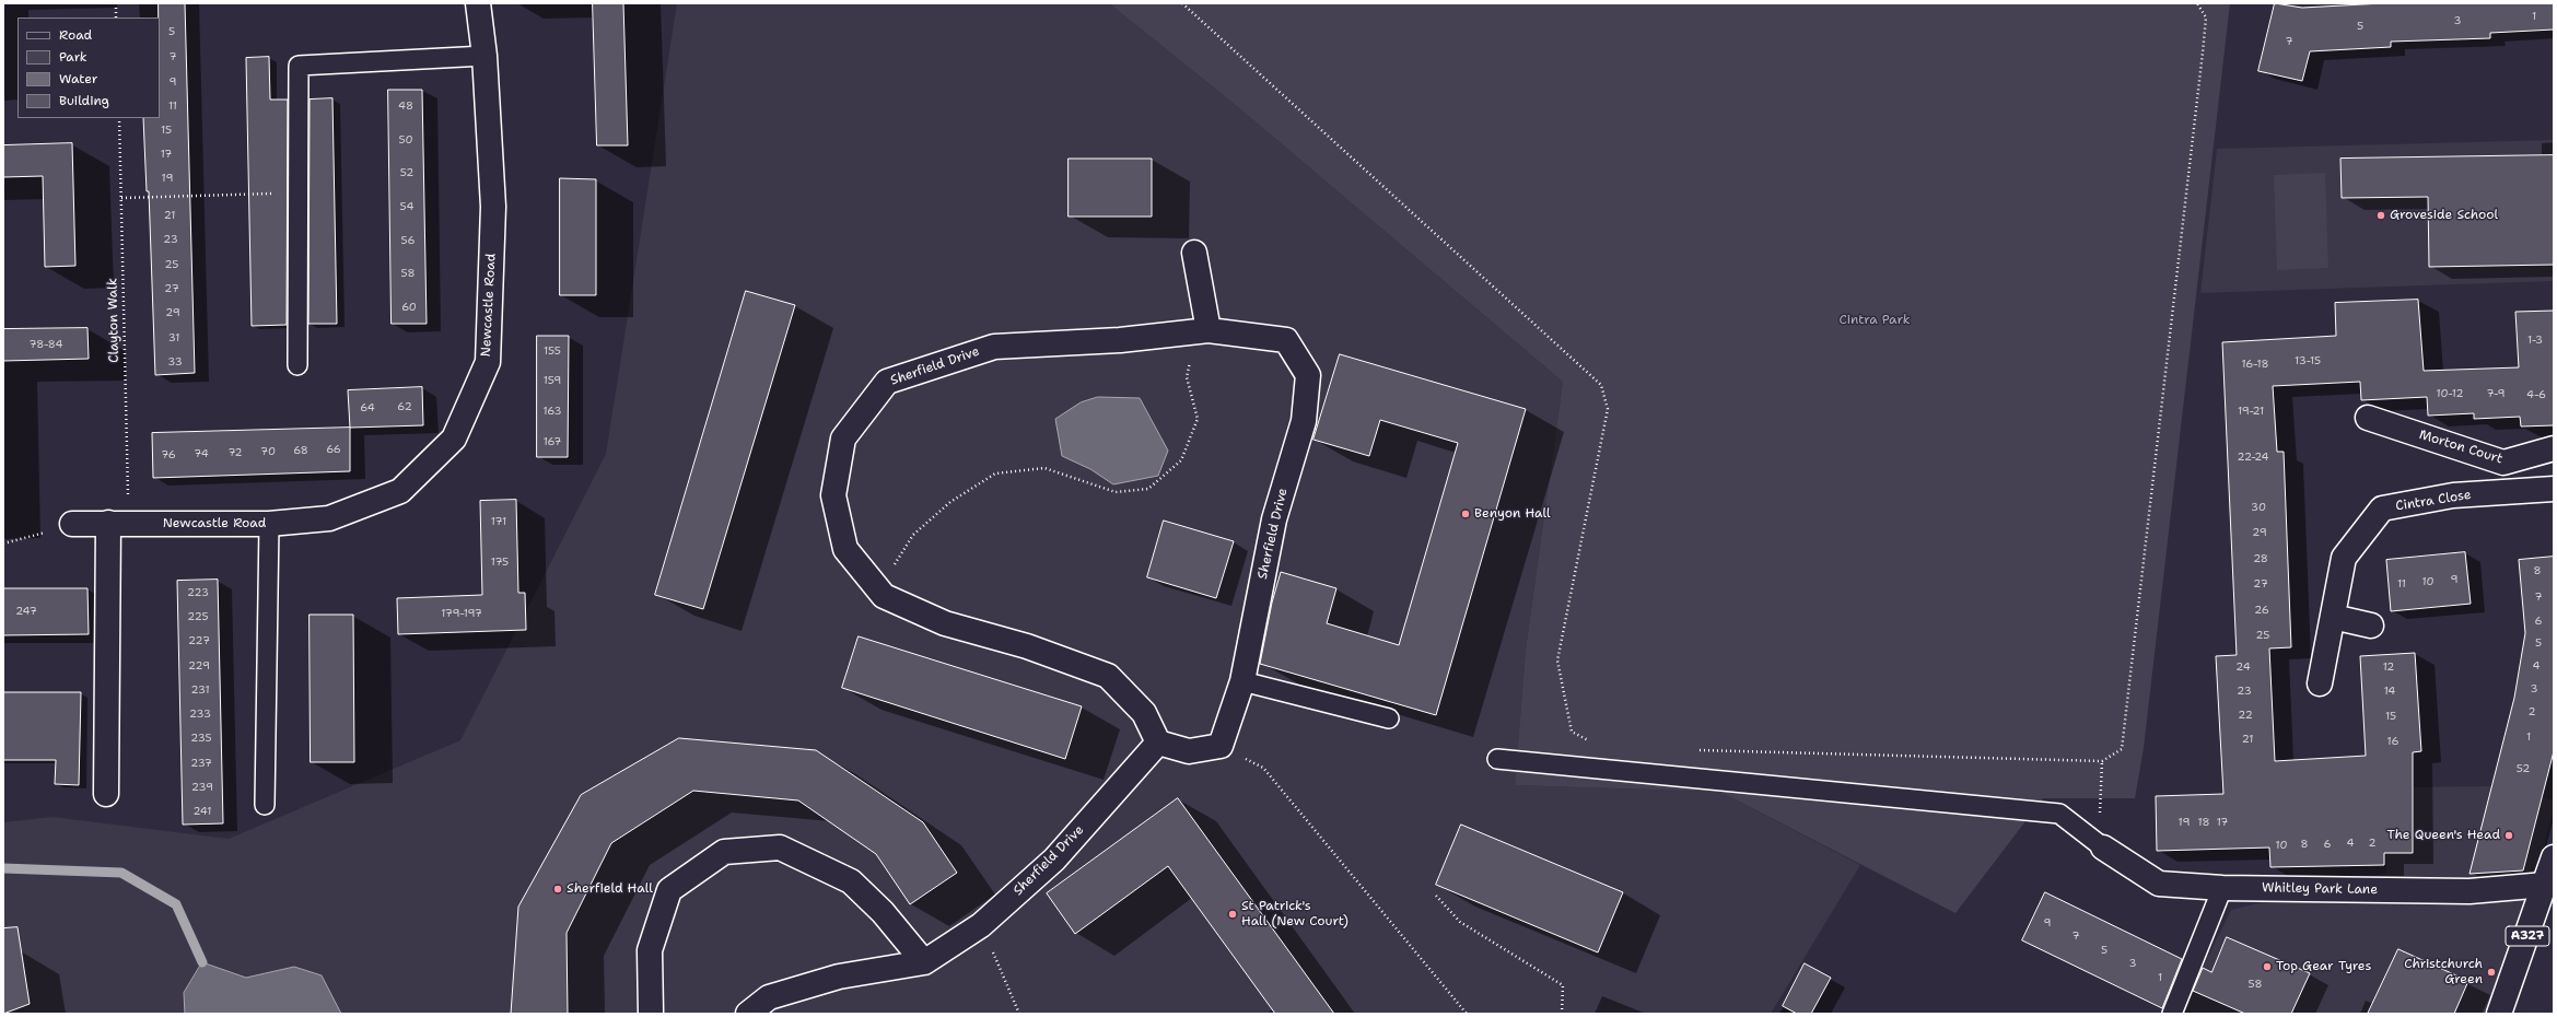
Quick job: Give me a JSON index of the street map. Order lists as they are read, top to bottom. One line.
{"streets":{"street":["Newcastle Road","Sherfield Drive","Morton Court","Cintra Close","Whitley Park Lane","A327"],"path":["Clayton Walk"]},"crossings":[["Newcastle Road","Clayton Walk"],["Whitley Park Lane","A327"]],"parks":["Cintra Park"],"places":["Groveside School","Benyon Hall","The Queen's Head","Sherfield Hall","St Patrick's Hall (New Court)","Top Gear Tyres","Christchurch Green"],"house_numbers":["1","3","5","5","7","7","9","11","48","15","50","17","52","19","54","21","23","56","25","58","27","60","29","31","1-3","78-84","155","13-15","33","16-18","159","10-12","7-9","4-6","62","64","163","19-21","167","66","68","70","72","74","76","22-24","30","171","29","28","175","8","9","10","27","11","223","7","26","247","179-197","225","6","25","227","5","229","4","24","12","3","231","23","14","2","233","22","15","1","235","21","16","237","52","239","241","19","18","17","4","2","8","6","10","9","7","5","3","1","58"],"legend":["Road","Park","Water","Building"]}
